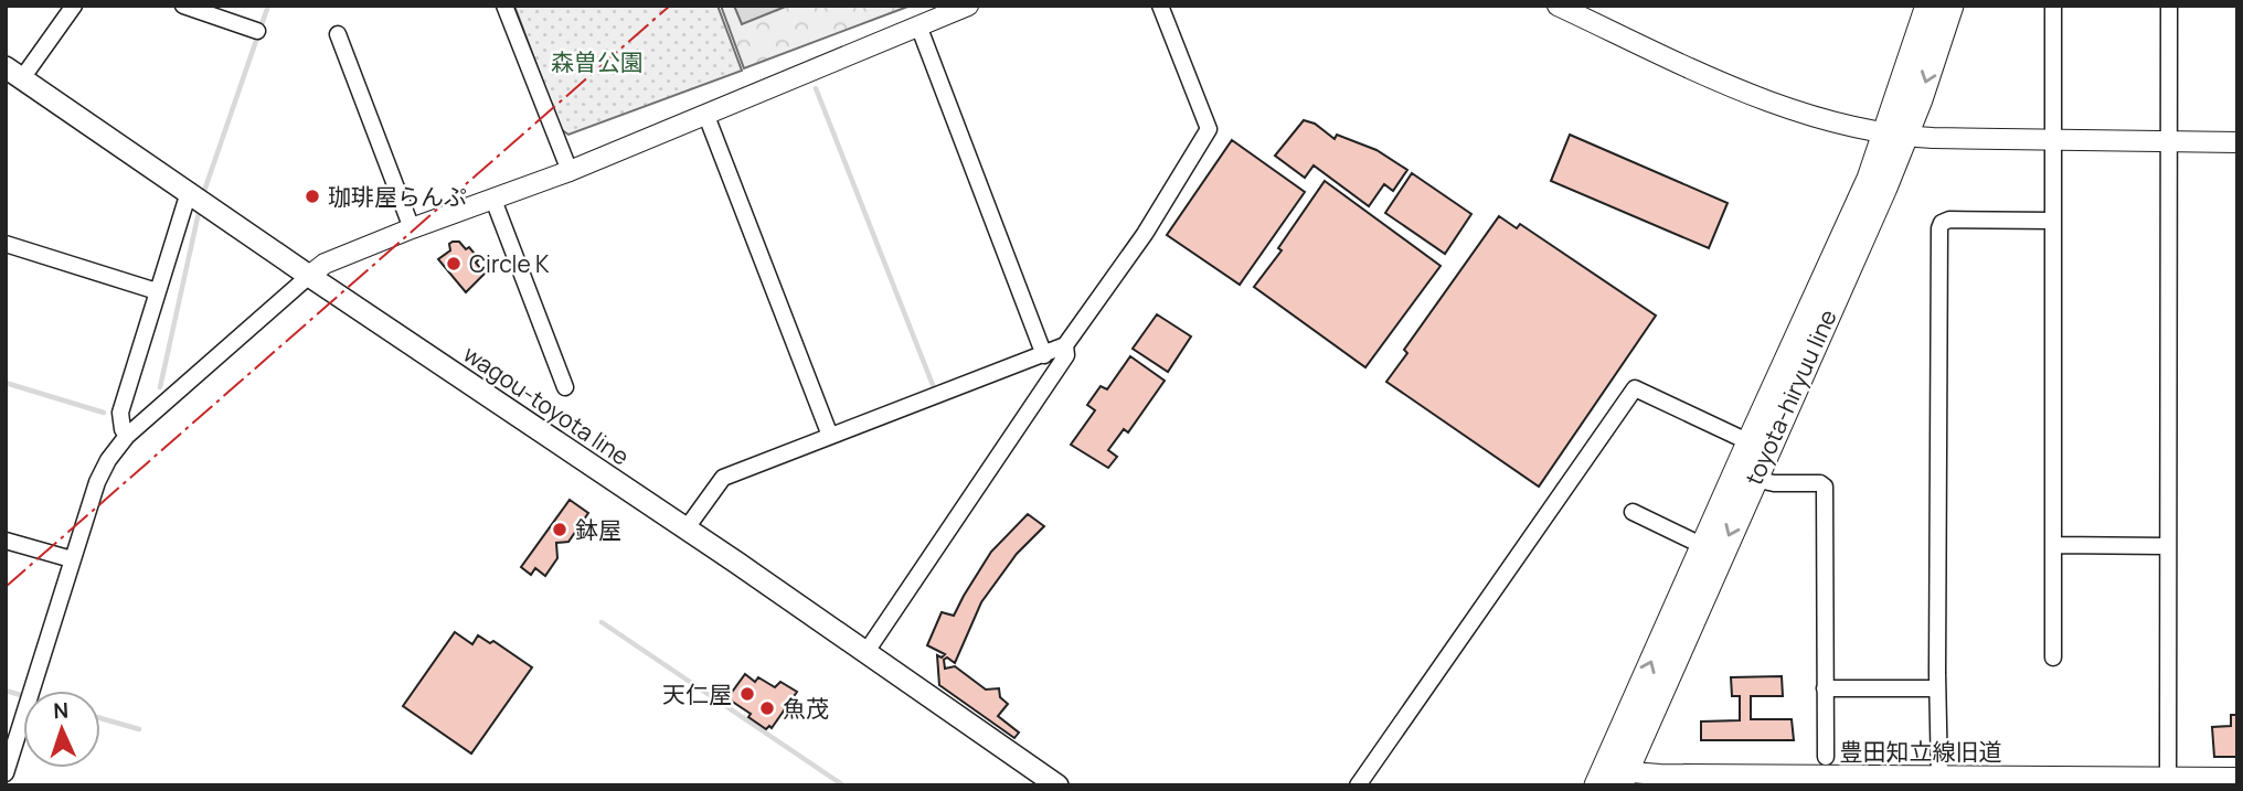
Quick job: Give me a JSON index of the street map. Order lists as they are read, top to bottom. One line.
{"streets":{"main road":["toyota-hiryuu line","wagou-toyota line"],"street":["豊田知立線旧道"]},"crossings":[["toyota-hiryuu line","豊田知立線旧道"]],"parks":["森曽公園"],"places":["珈琲屋らんぷ","Circle K","鉢屋","天仁屋","魚茂"],"north":"top"}
